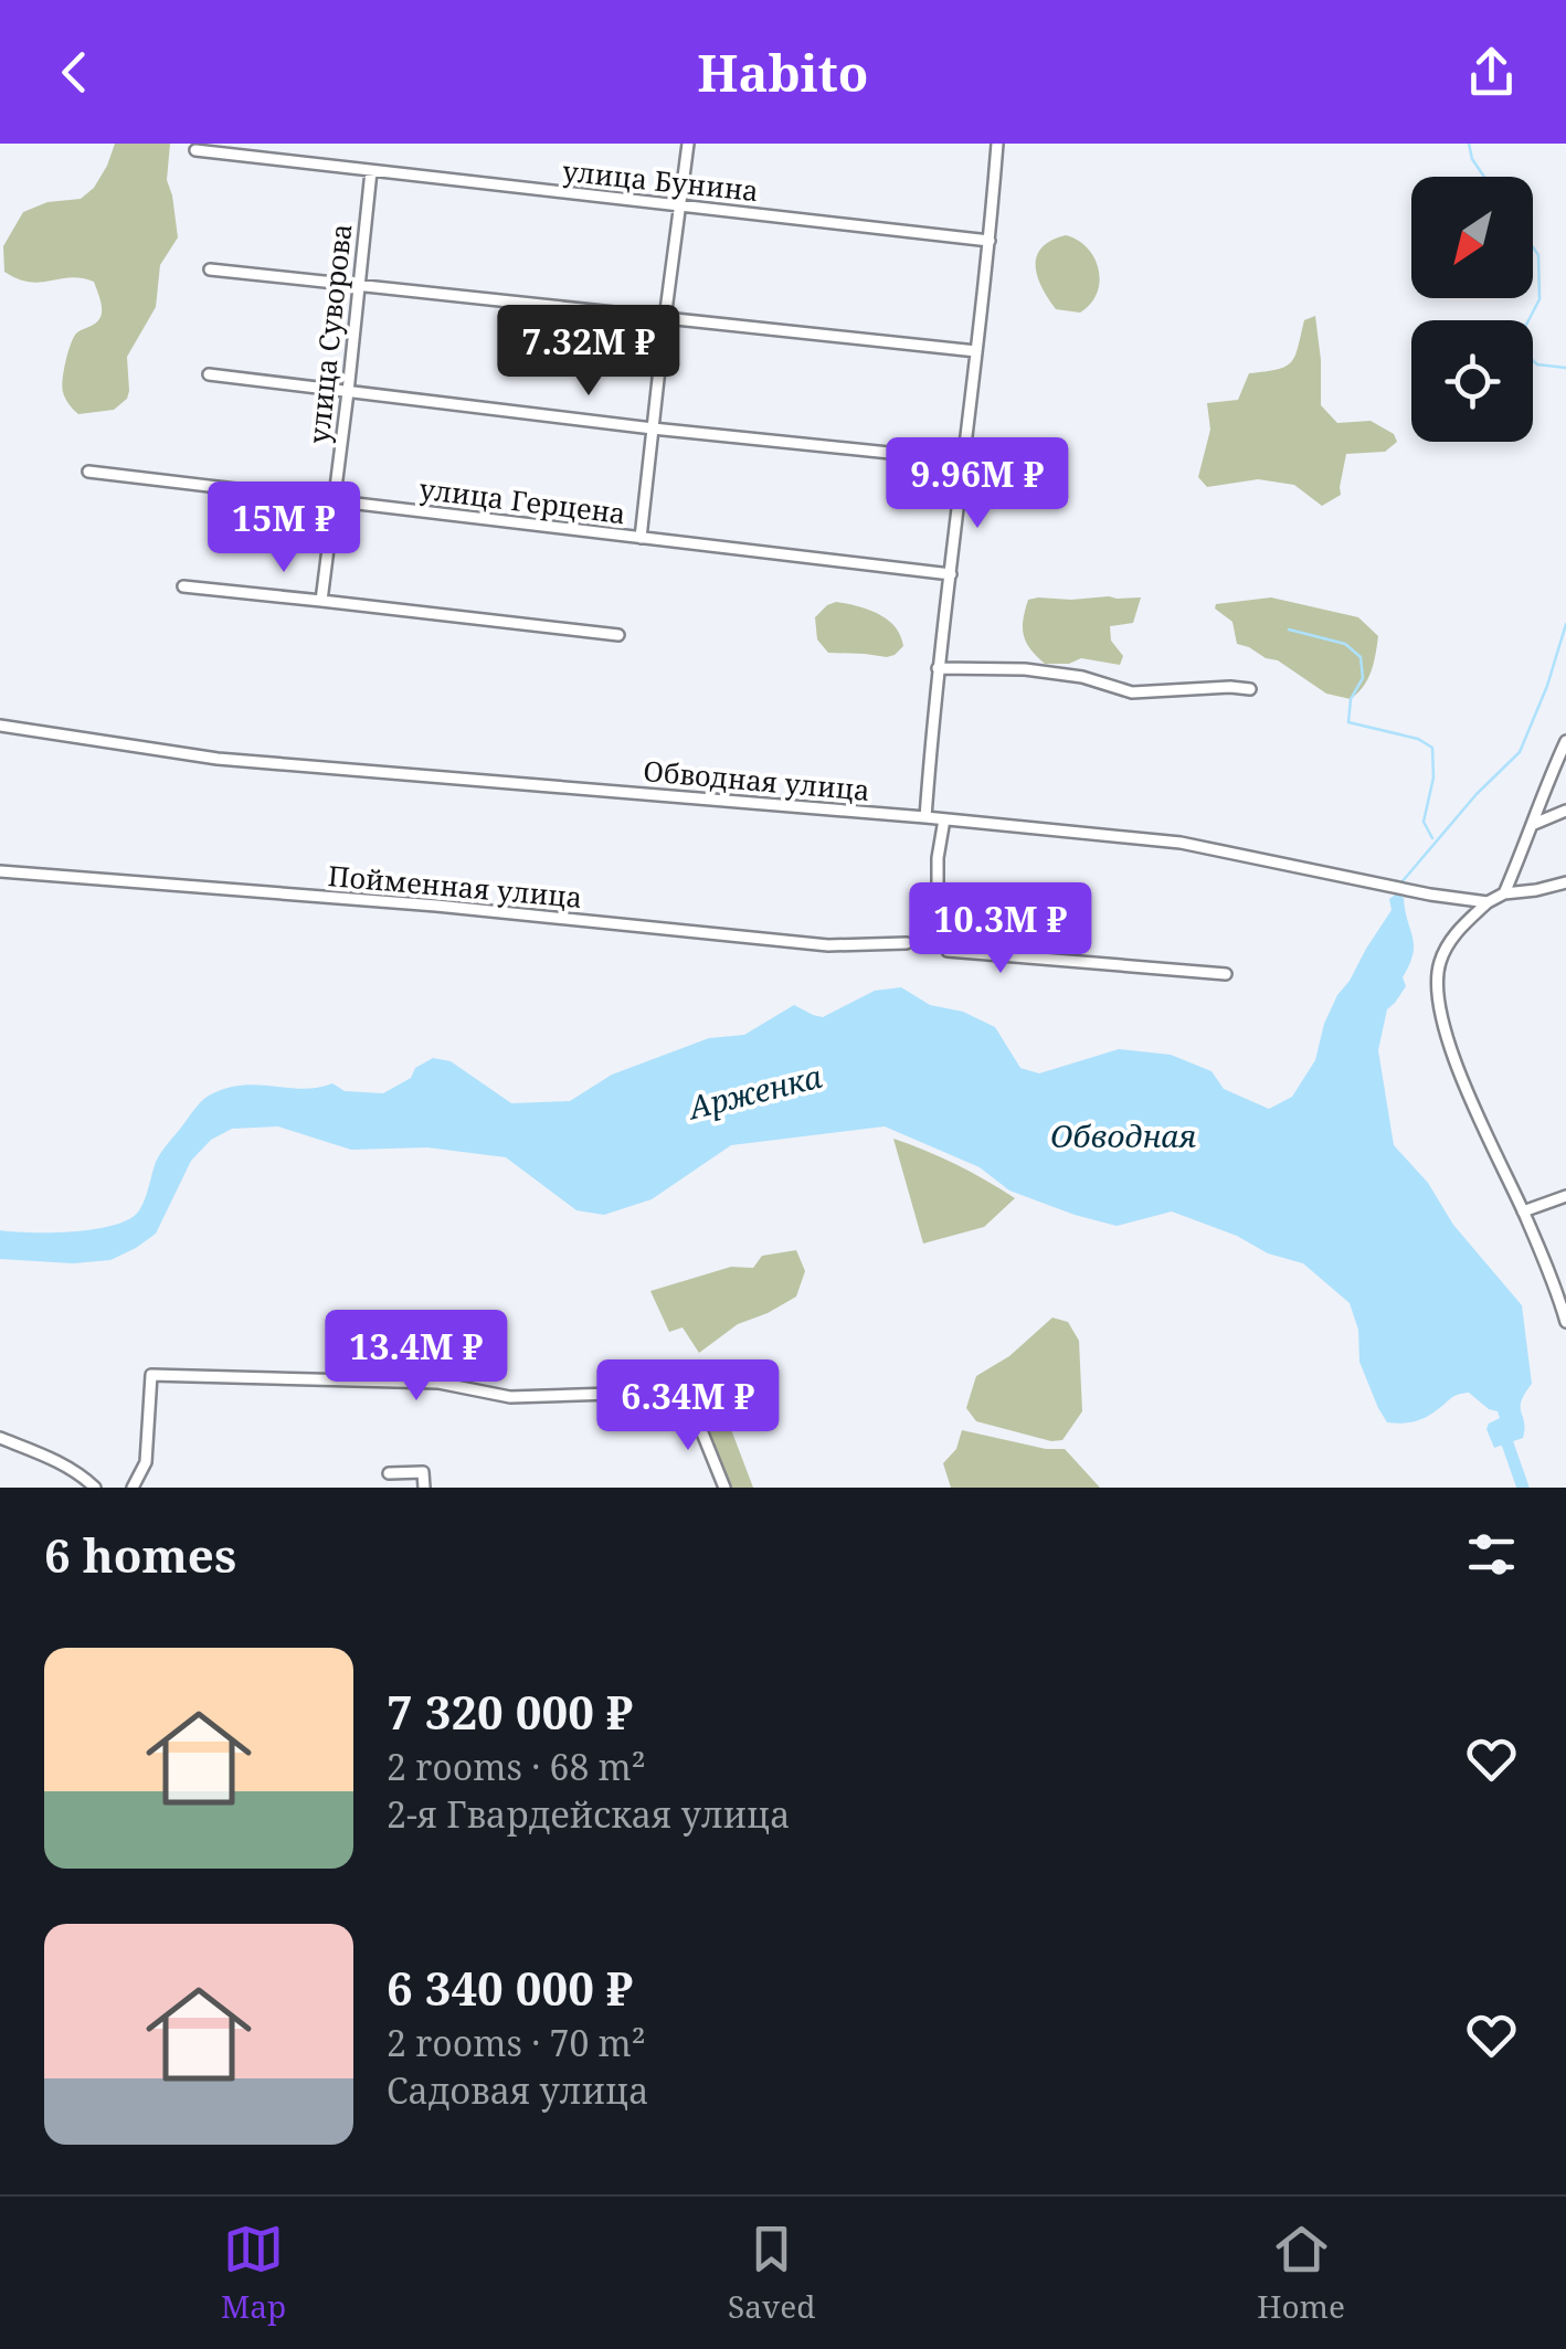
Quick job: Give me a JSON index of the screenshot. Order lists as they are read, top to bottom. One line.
{"streets":{"street":["улица Бунина","улица Суворова","улица Герцена","Обводная улица","Пойменная улица"]},"crossings":[["улица Бунина","улица Суворова"],["улица Суворова","улица Герцена"]],"water":["Арженка","Обводная"],"north":"bottom left","page":{"header":"Habito","price":["7.32M ₽","9.96M ₽","15M ₽","10.3M ₽","13.4M ₽","6.34M ₽"],"heading":"6 homes","list":[{"name":"7 320 000 ₽","note":"2 rooms · 68 m² · 2-я Гвардейская улица"},{"name":"6 340 000 ₽","note":"2 rooms · 70 m² · Садовая улица"}],"tabs":["Map","Saved","Home"]}}
